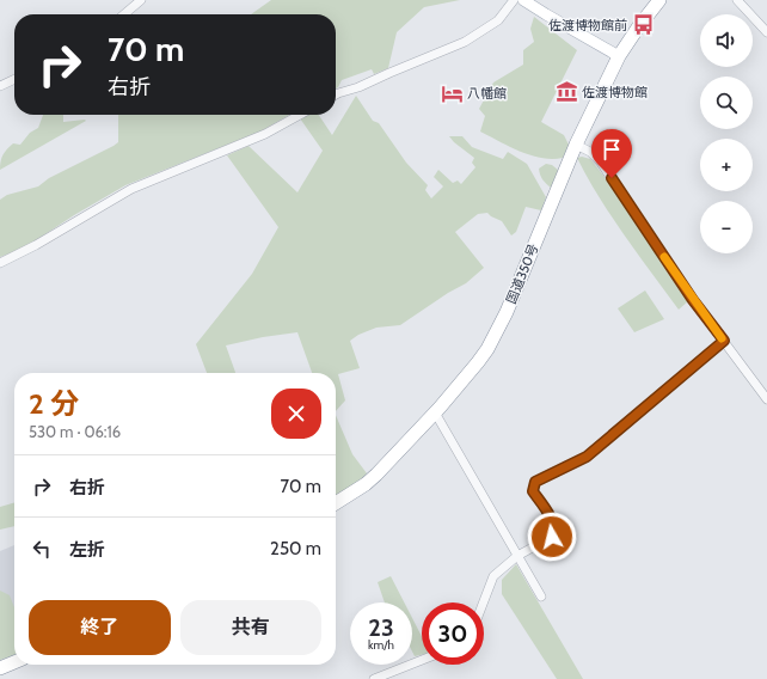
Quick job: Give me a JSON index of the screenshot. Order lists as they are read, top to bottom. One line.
{"streets":{"highway":["国道350号"]},"places":{"bus stop":["佐渡博物館前"],"museum":["佐渡博物館"],"hotel":["八幡館"]},"page":{"map_buttons":["+","−"],"turn":["70 m","右折"],"heading":["2 分","530 m · 06:16"],"list":[{"name":"右折","value":"70 m"},{"name":"左折","value":"250 m"}],"buttons":["終了","共有"],"speed":"23 km/h","limit":"30"}}
